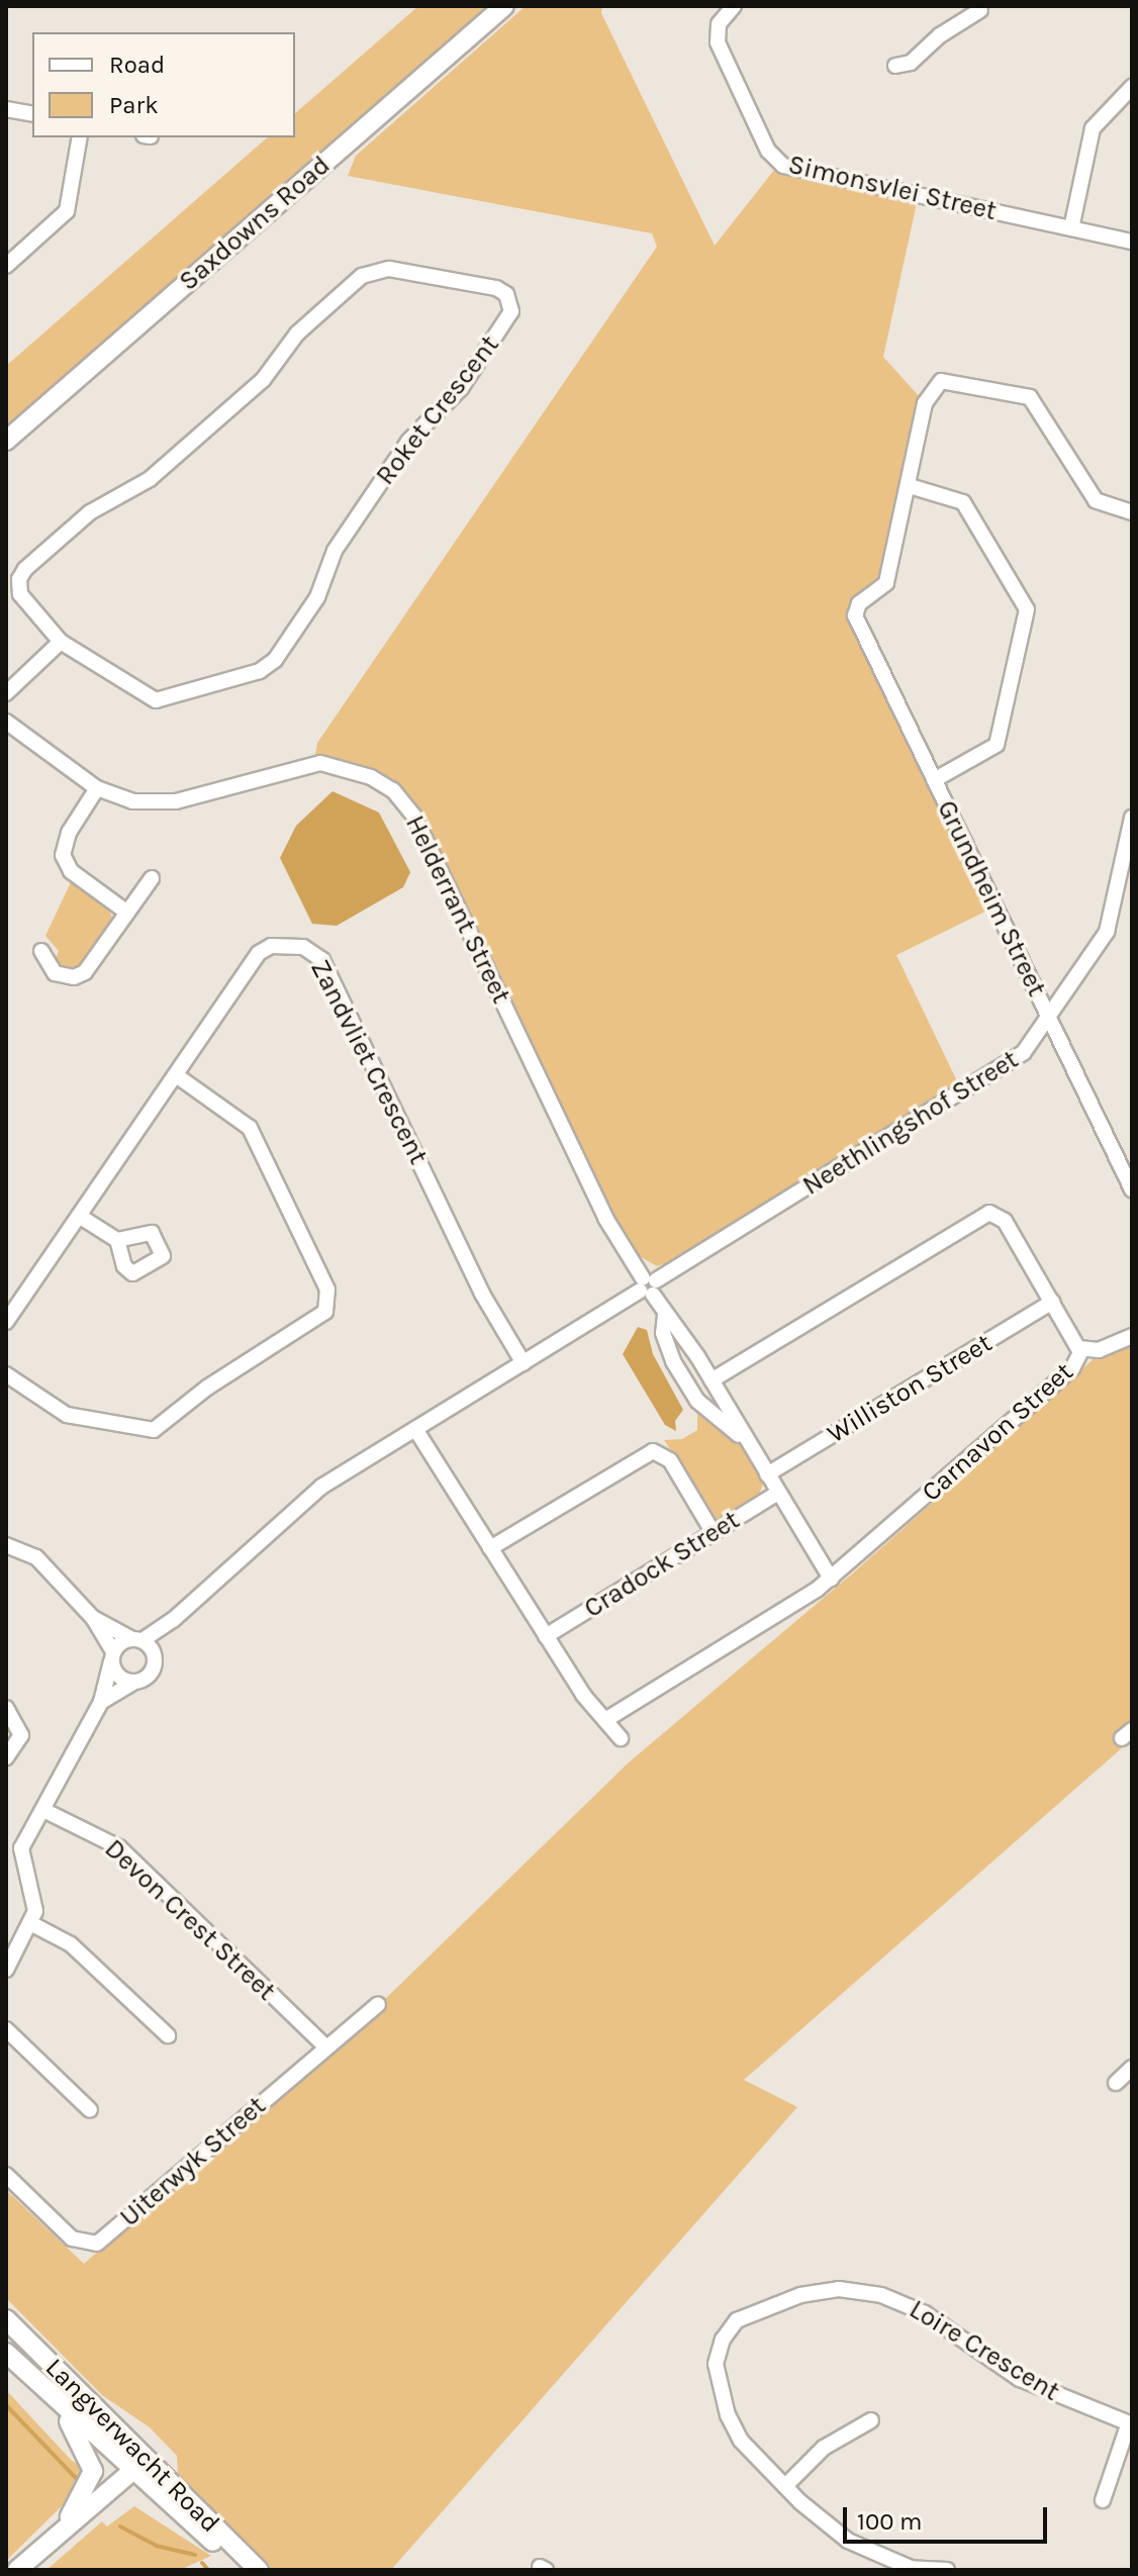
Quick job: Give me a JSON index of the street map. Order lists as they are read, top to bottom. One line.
{"streets":{"street":["Simonsvlei Street","Saxdowns Road","Roket Crescent","Grundheim Street","Helderrant Street","Zandvliet Crescent","Neethlingshof Street","Williston Street","Carnavon Street","Cradock Street","Devon Crest Street","Uiterwyk Street","Loire Crescent","Langverwacht Road"]},"crossings":[["Grundheim Street","Neethlingshof Street"],["Helderrant Street","Neethlingshof Street"],["Helderrant Street","Williston Street"],["Helderrant Street","Carnavon Street"],["Helderrant Street","Cradock Street"],["Zandvliet Crescent","Neethlingshof Street"],["Williston Street","Carnavon Street"],["Devon Crest Street","Uiterwyk Street"]],"legend":["Road","Park"],"scale_bar":"100 m"}
